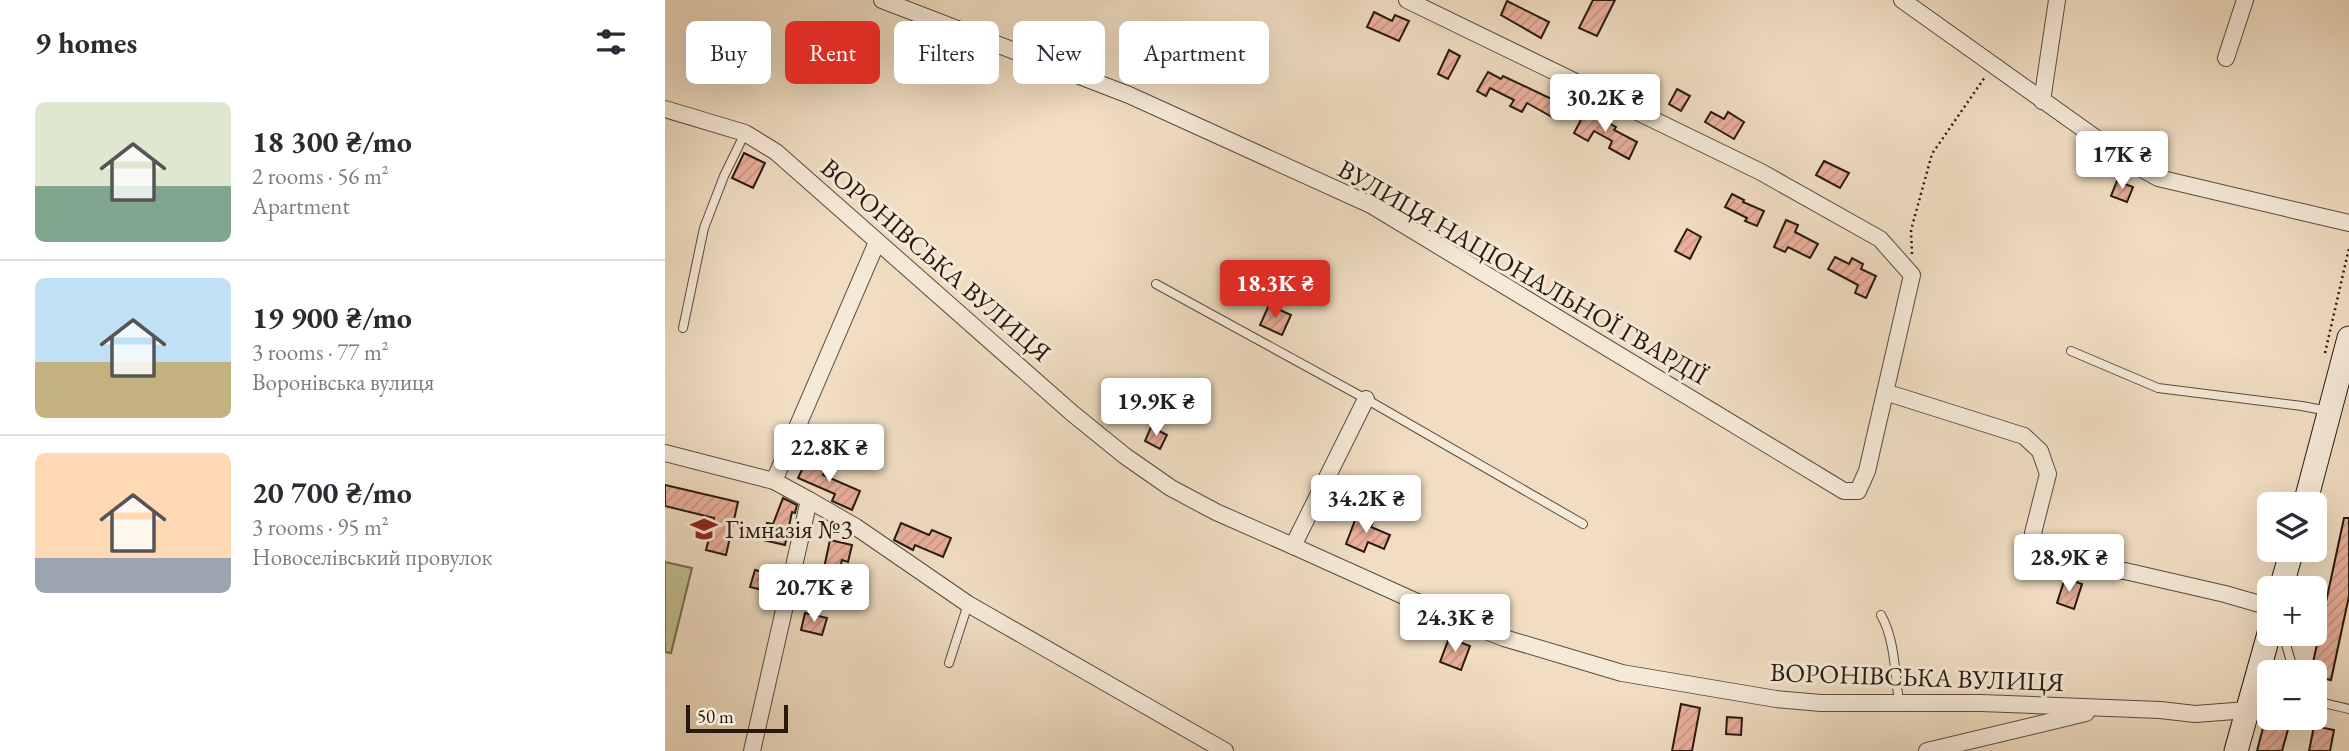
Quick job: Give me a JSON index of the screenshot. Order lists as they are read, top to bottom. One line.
{"streets":{"street":["ВОРОНІВСЬКА ВУЛИЦЯ","ВУЛИЦЯ НАЦІОНАЛЬНОЇ ГВАРДІЇ"]},"places":{"school or university":["Гімназія №3"]},"scale_bar":"50 m","page":{"heading":"9 homes","chip":["Buy","Rent","Filters","New","Apartment"],"price":["30.2K ₴","17K ₴","18.3K ₴","19.9K ₴","22.8K ₴","34.2K ₴","28.9K ₴","20.7K ₴","24.3K ₴"],"list":[{"name":"18 300 ₴/mo","note":"2 rooms · 56 m² · Apartment"},{"name":"19 900 ₴/mo","note":"3 rooms · 77 m² · Воронівська вулиця"},{"name":"20 700 ₴/mo","note":"3 rooms · 95 m² · Новоселівський провулок"}],"map_buttons":["+","−"],"scale":"50 m"}}
